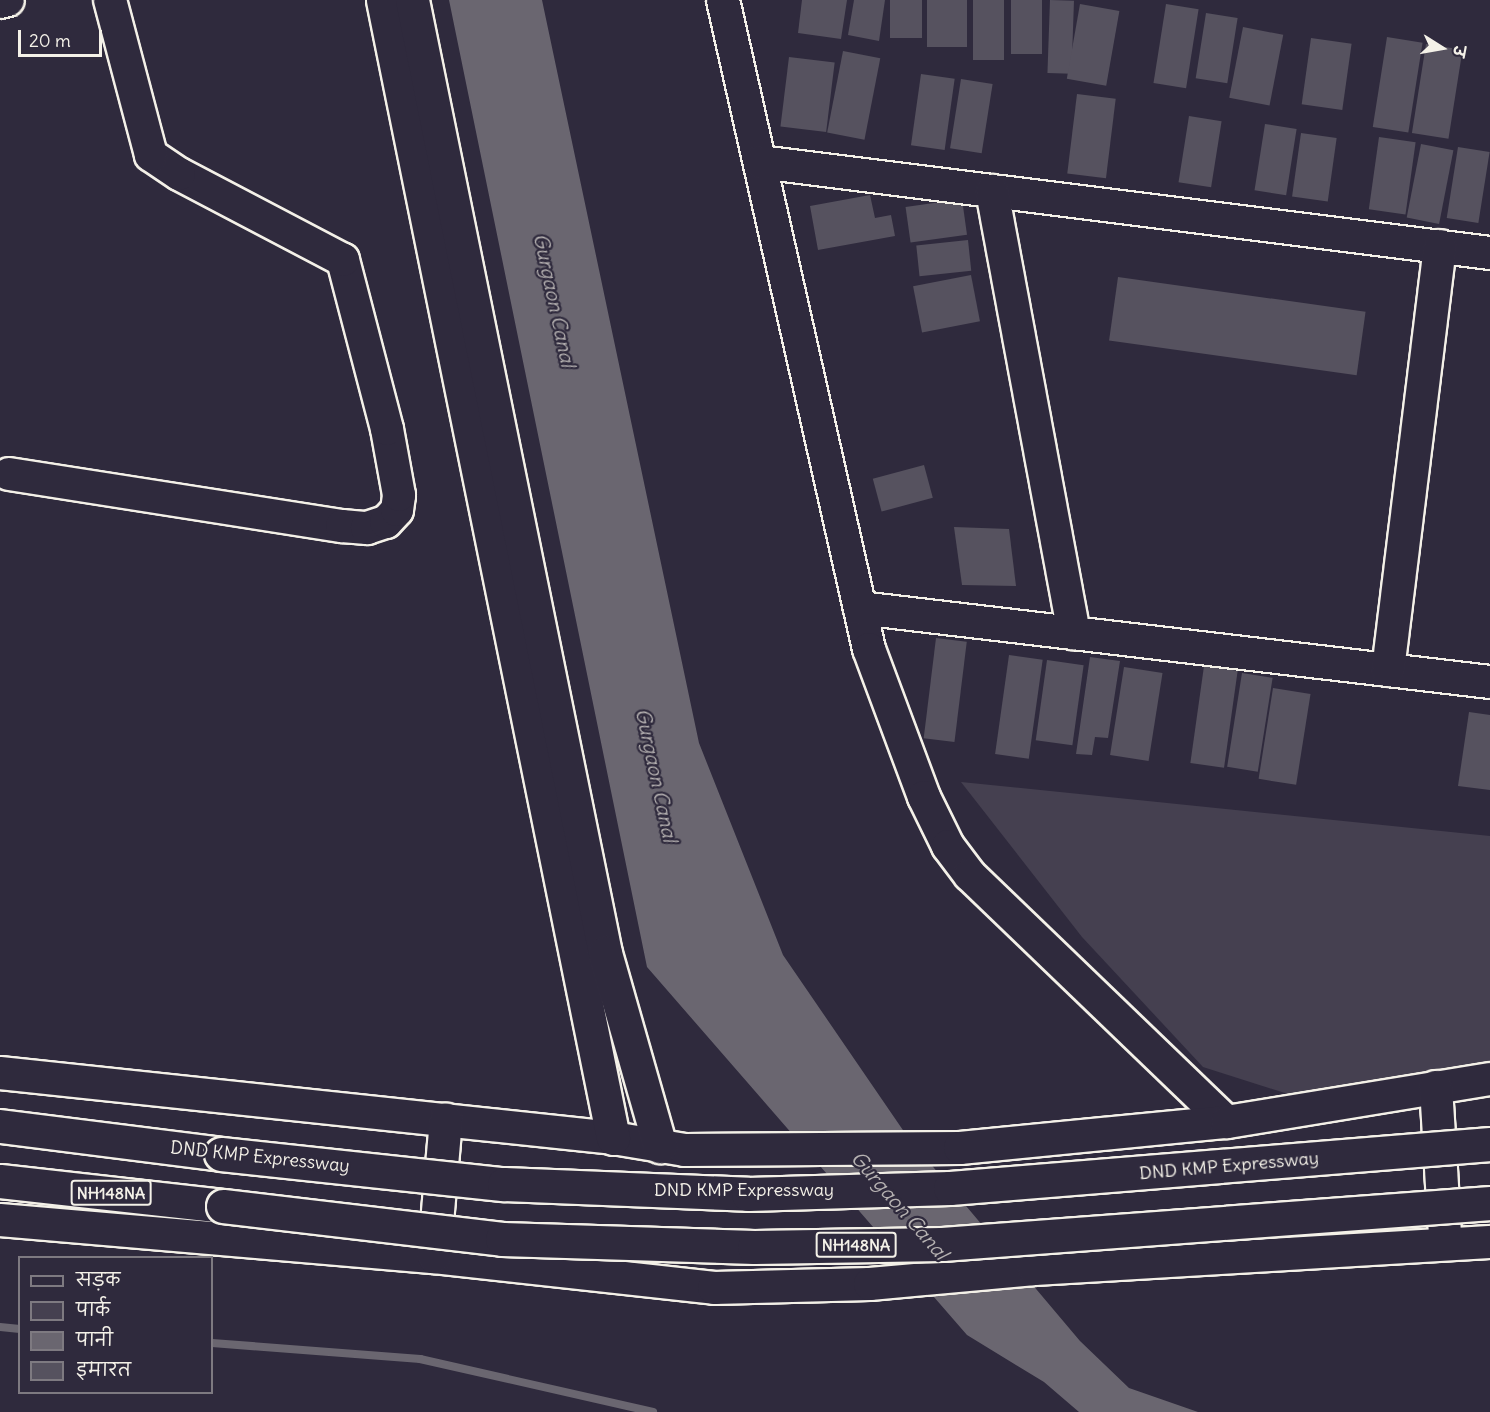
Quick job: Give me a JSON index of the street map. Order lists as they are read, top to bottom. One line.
{"streets":{"main road":["DND KMP Expressway","NH148NA"]},"water":["Gurgaon Canal"],"legend":["सड़क","पार्क","पानी","इमारत"],"scale_bar":"20 m","north":"right"}
